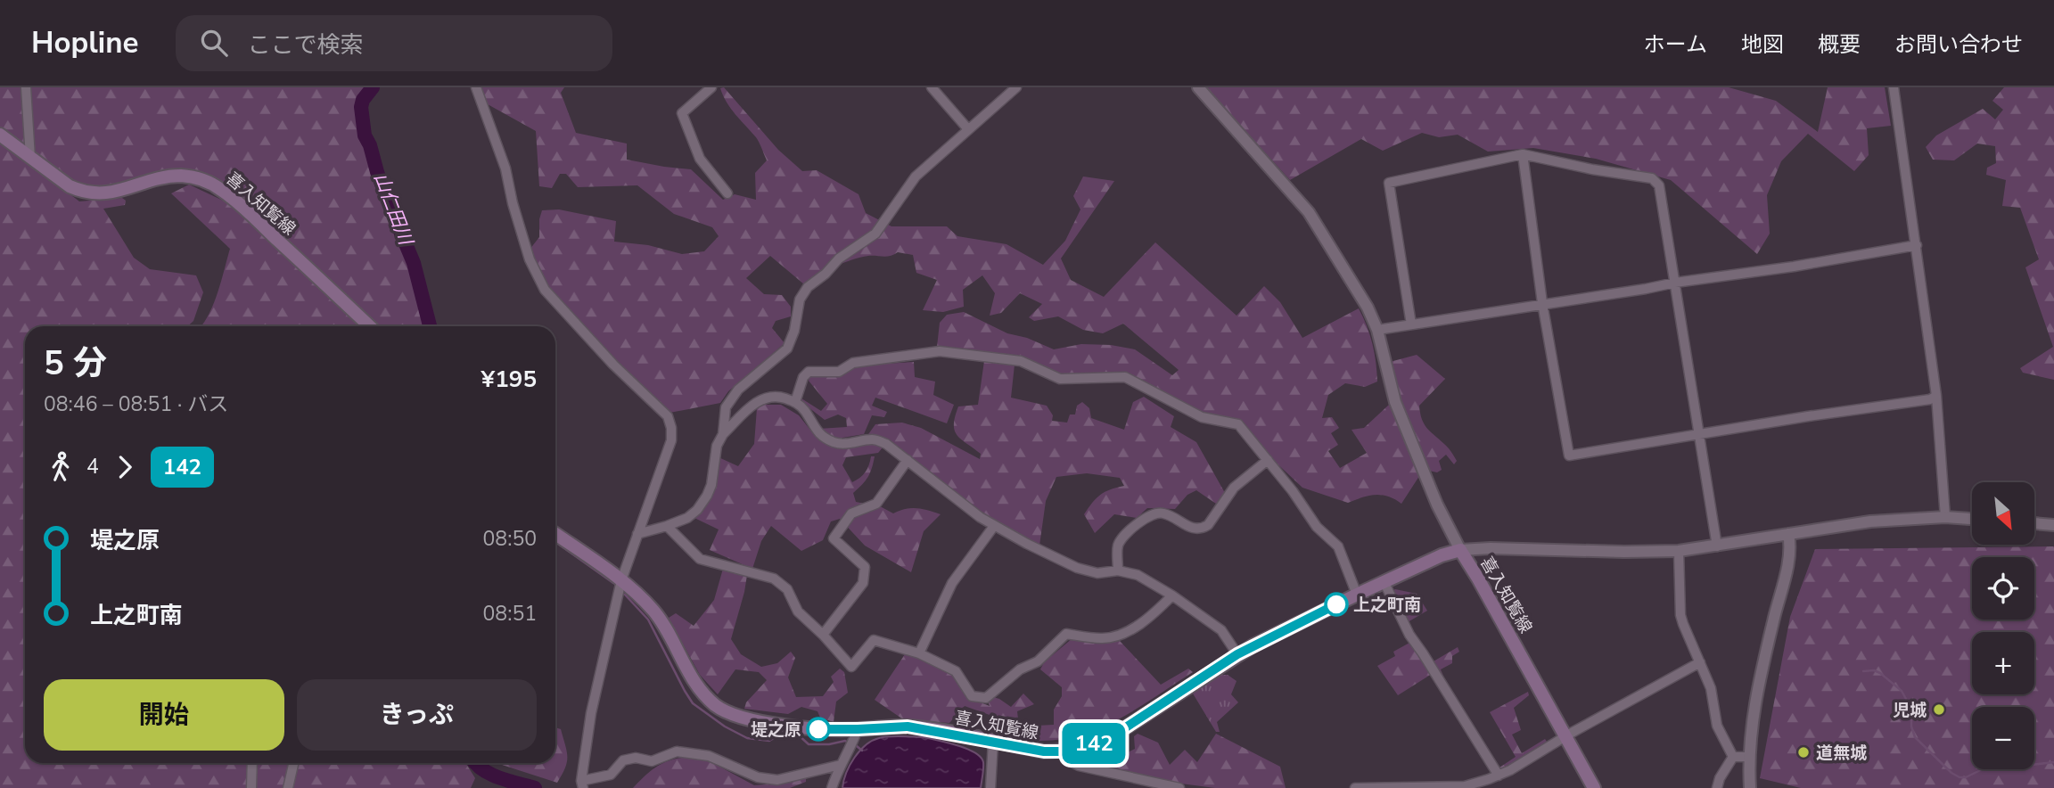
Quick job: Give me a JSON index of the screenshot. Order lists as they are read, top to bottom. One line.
{"streets":{"main road":["喜入知覧線"]},"water":["山仁田川"],"places":["上之町南","児城","堤之原","道無城"],"lines":["bus line 142"],"north":"bottom right","page":{"header":"Hopline","search":"ここで検索","nav":["ホーム","地図","概要","お問い合わせ"],"on_map":"142","heading":["5 分","08:46 – 08:51 · バス","¥195"],"legs":["4","142"],"map_buttons":["+","−"],"list":[{"name":"堤之原","value":"08:50"},{"name":"上之町南","value":"08:51"}],"buttons":["開始","きっぷ"]}}
